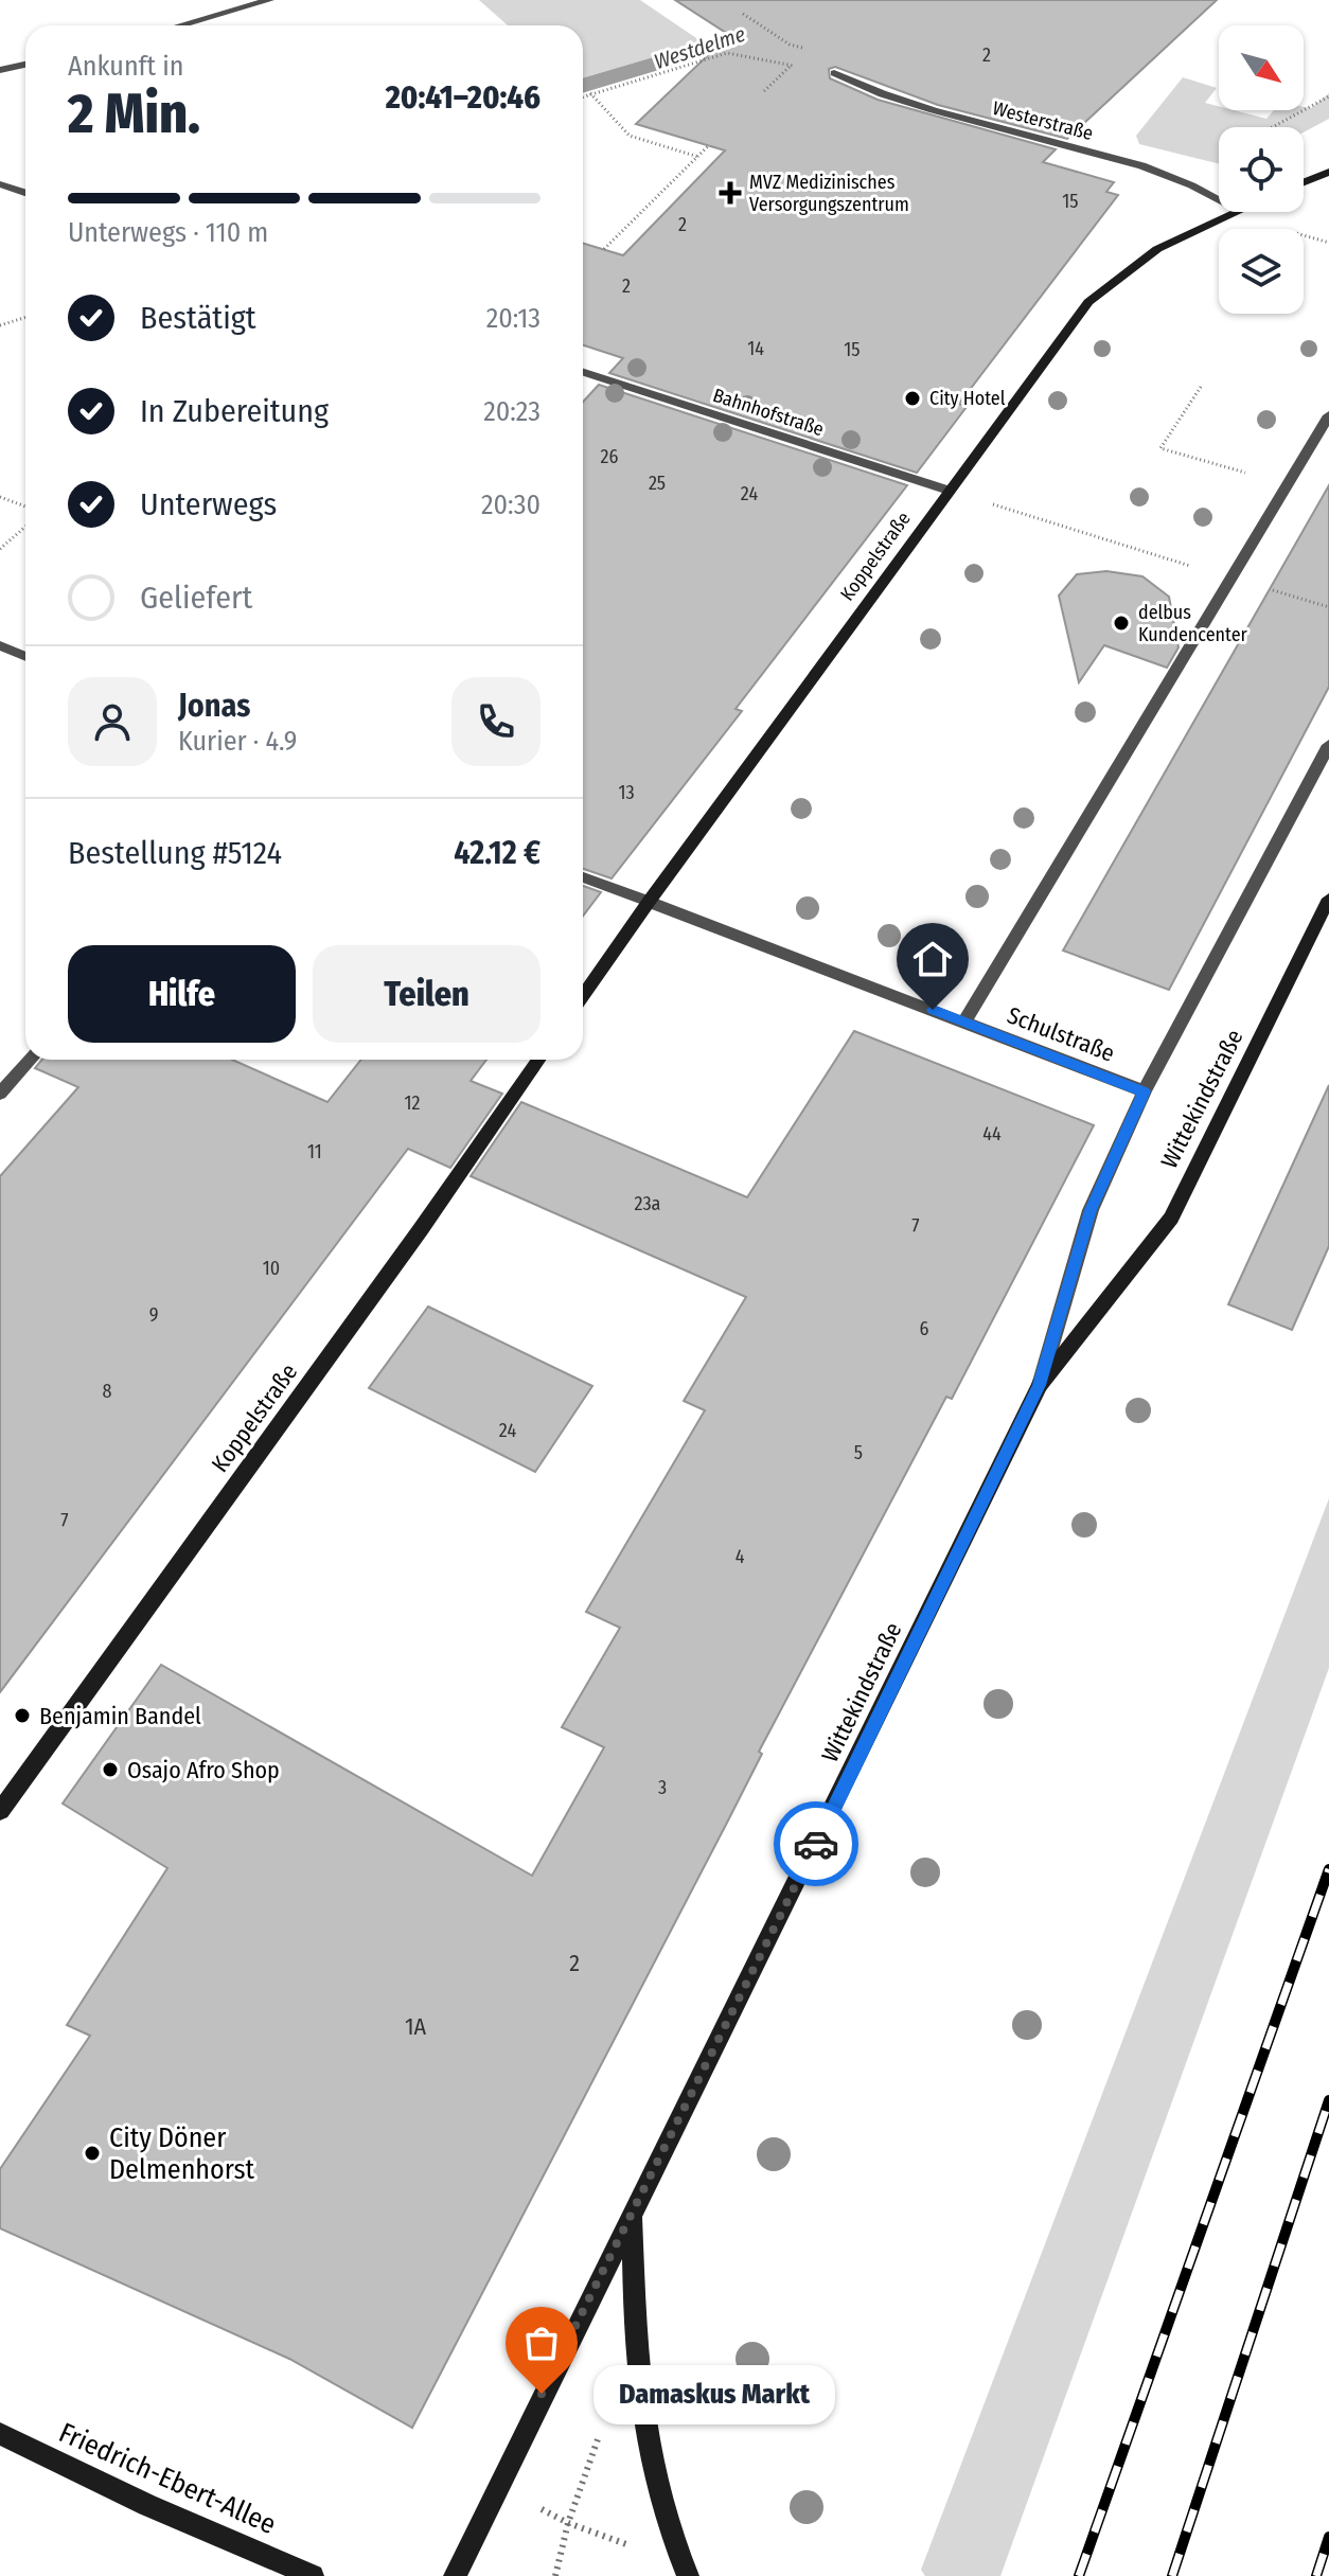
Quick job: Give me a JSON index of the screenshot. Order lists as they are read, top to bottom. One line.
{"streets":{"street":["Westerstraße","Bahnhofstraße","Koppelstraße","Schulstraße","Wittekindstraße","Friedrich-Ebert-Allee"]},"crossings":[["Bahnhofstraße","Koppelstraße"],["Koppelstraße","Schulstraße"]],"water":["Westdelme"],"places":{"health":["MVZ Medizinisches Versorgungszentrum"],"other":["City Hotel","delbus Kundencenter","Benjamin Bandel","Osajo Afro Shop","City Döner Delmenhorst","Damaskus Markt"]},"house_numbers":["2","15","2","2","14","15","26","25","24","13","12","44","11","23a","7","10","9","6","8","24","5","7","4","3","2","1A"],"north":"bottom right","page":{"heading":["2 Min.","Ankunft in","20:41–20:46"],"panel":["Jonas","Kurier · 4.9","Bestellung #5124","42.12 €"],"bar":"Unterwegs · 110 m","list":[["Bestätigt","20:13"],["In Zubereitung","20:23"],["Unterwegs","20:30"],"Geliefert"],"buttons":["Hilfe","Teilen"],"bubble":"Damaskus Markt"}}
